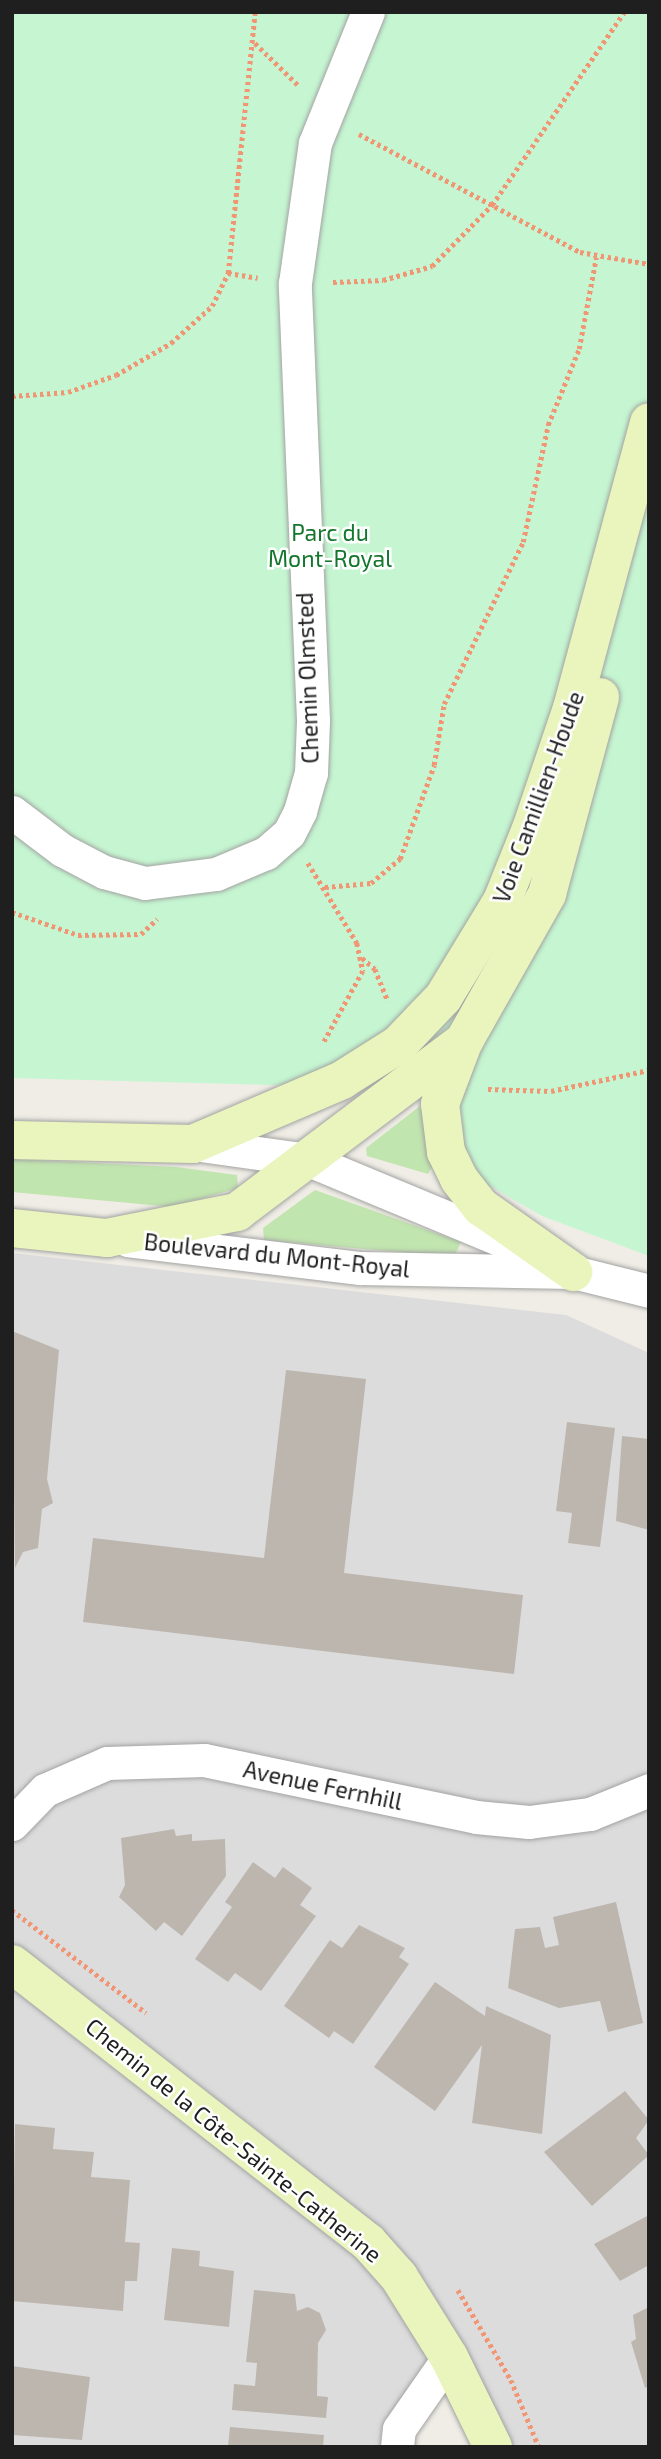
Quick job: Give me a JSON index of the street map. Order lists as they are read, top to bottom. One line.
{"streets":{"street":["Chemin Olmsted","Voie Camillien-Houde","Boulevard du Mont-Royal","Avenue Fernhill","Chemin de la Côte-Sainte-Catherine"]},"crossings":[["Voie Camillien-Houde","Boulevard du Mont-Royal"]],"parks":["Parc du Mont-Royal"]}
